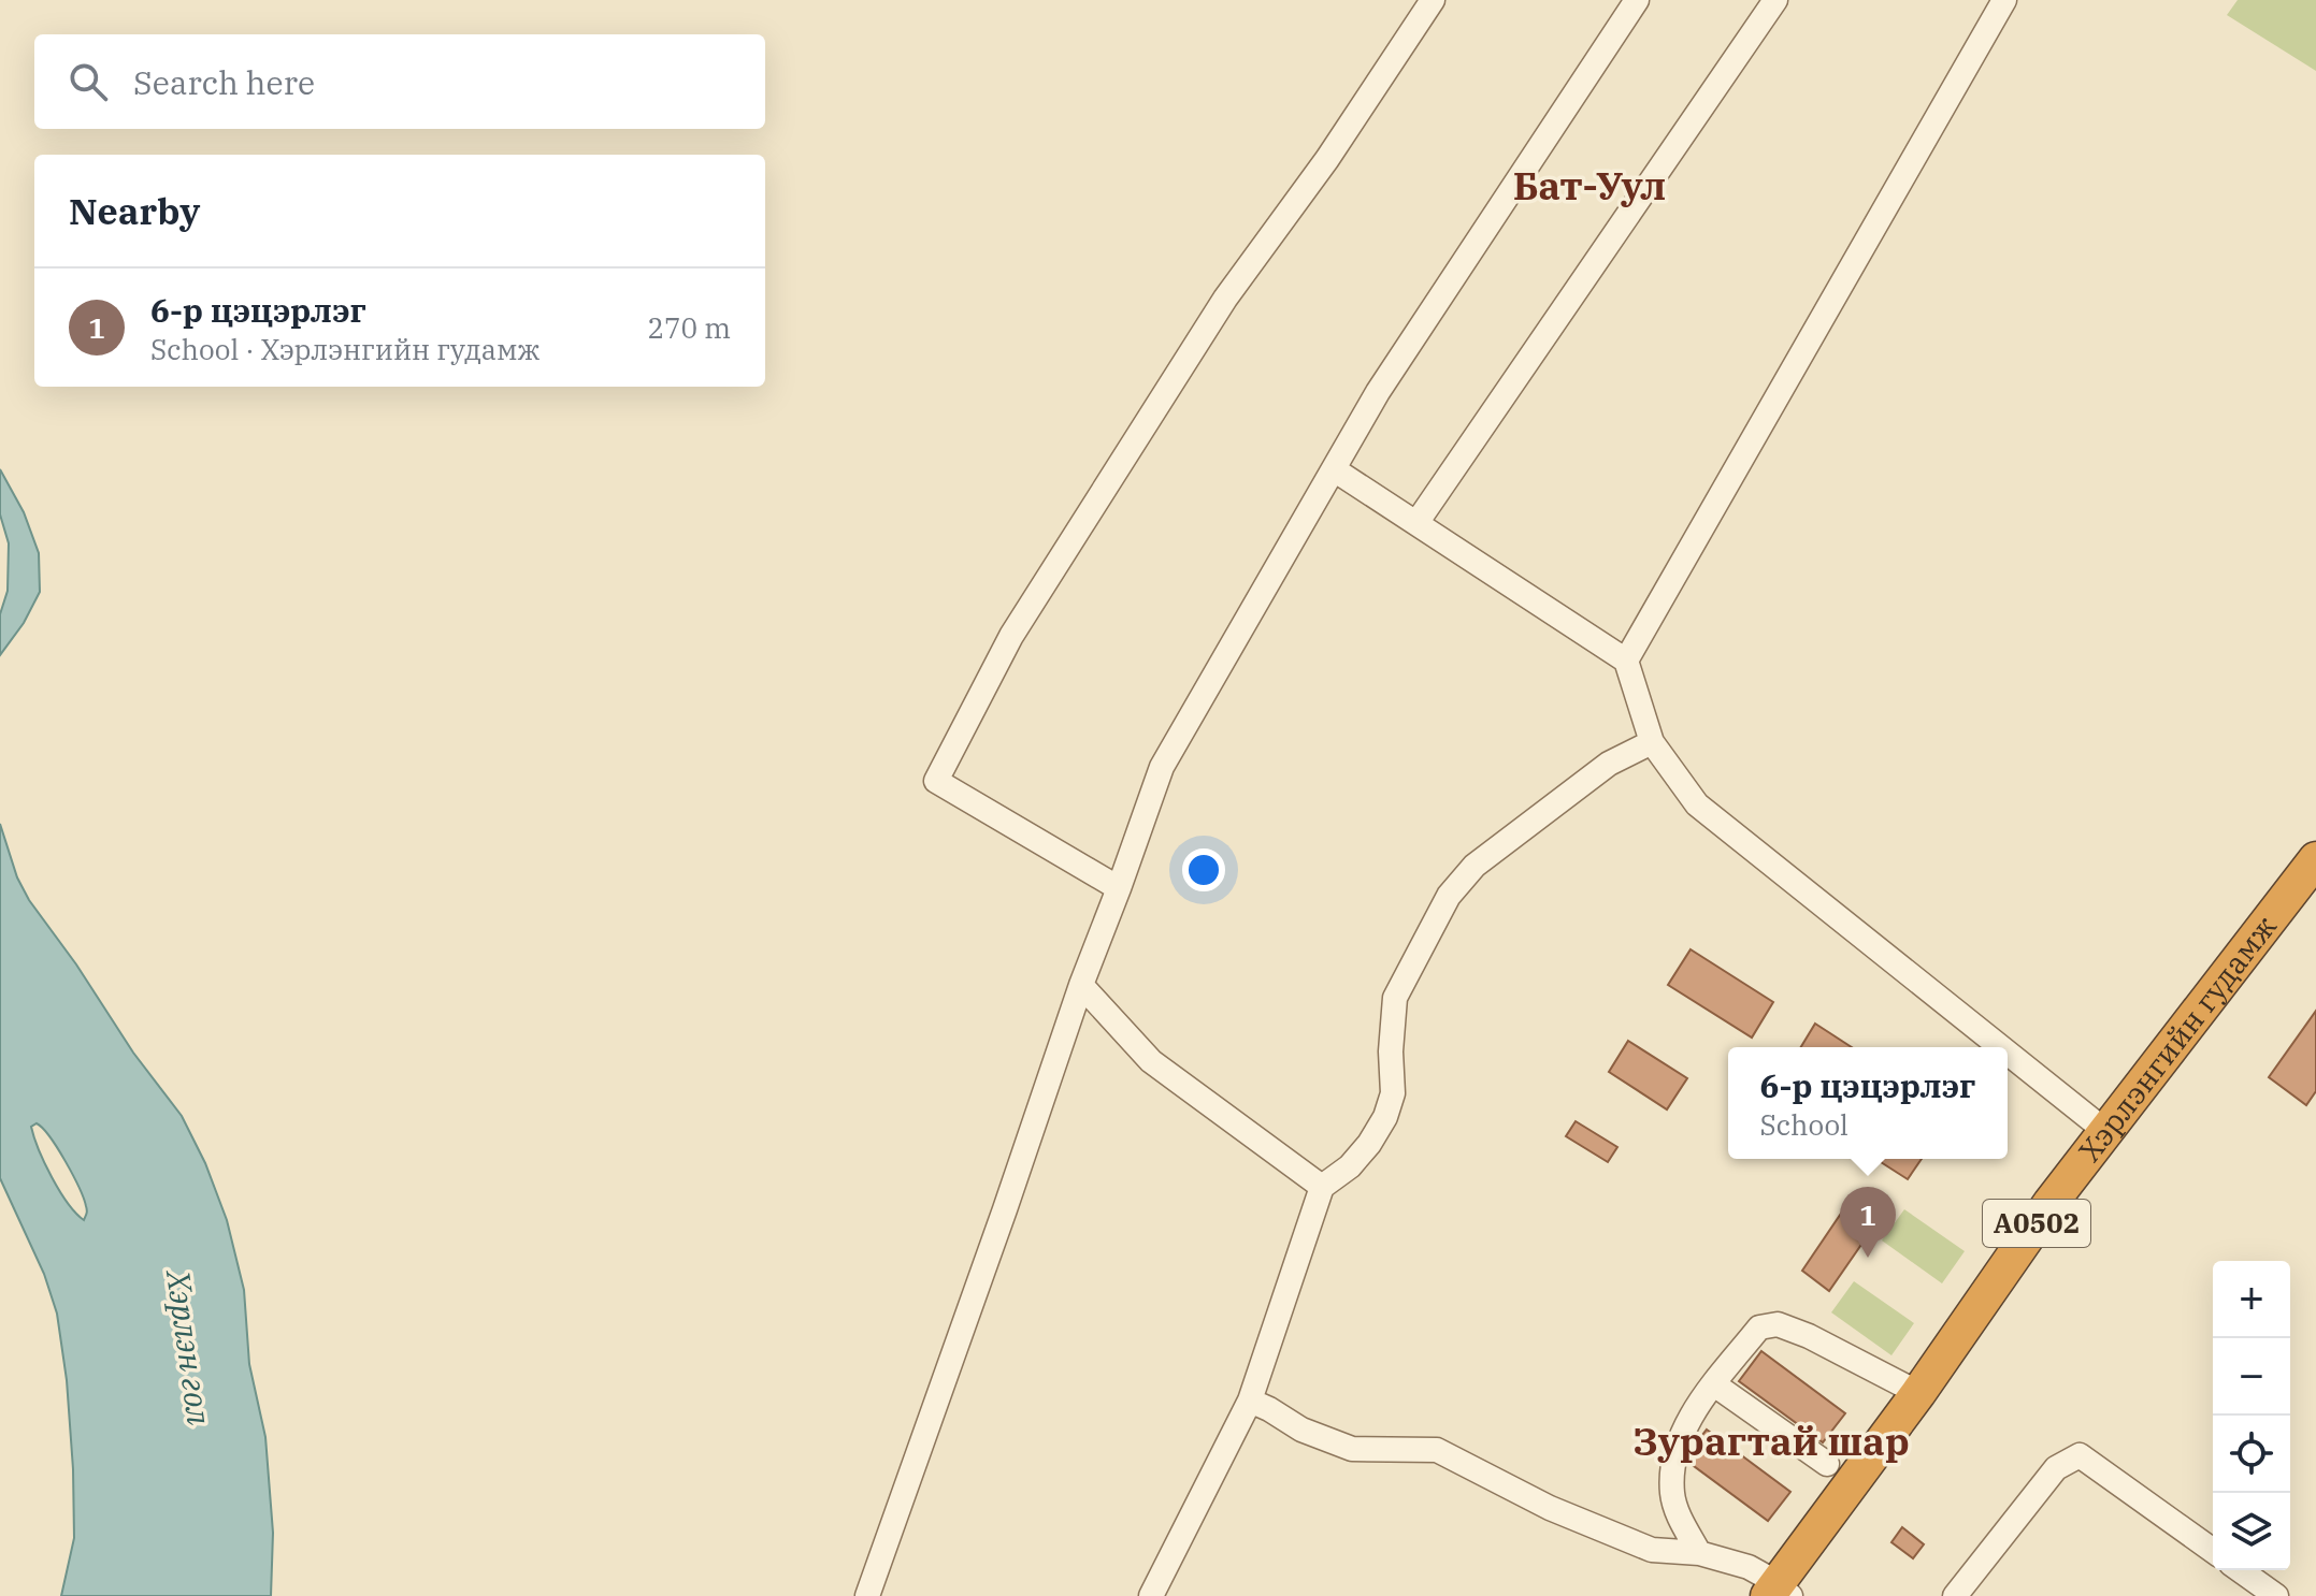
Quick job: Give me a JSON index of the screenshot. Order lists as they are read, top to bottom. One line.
{"streets":{"highway":["Хэрлэнгийн гудамж","A0502"]},"districts":["Бат-Уул","Зурагтай шар"],"water":["Хэрлэн гол"],"page":{"search":"Search here","heading":"Nearby","list":[{"mark":"1","name":"6-р цэцэрлэг","note":"School · Хэрлэнгийн гудамж","value":"270 m"}],"popup":["6-р цэцэрлэг","School"],"pins":"1","map_buttons":["+","−"]}}
